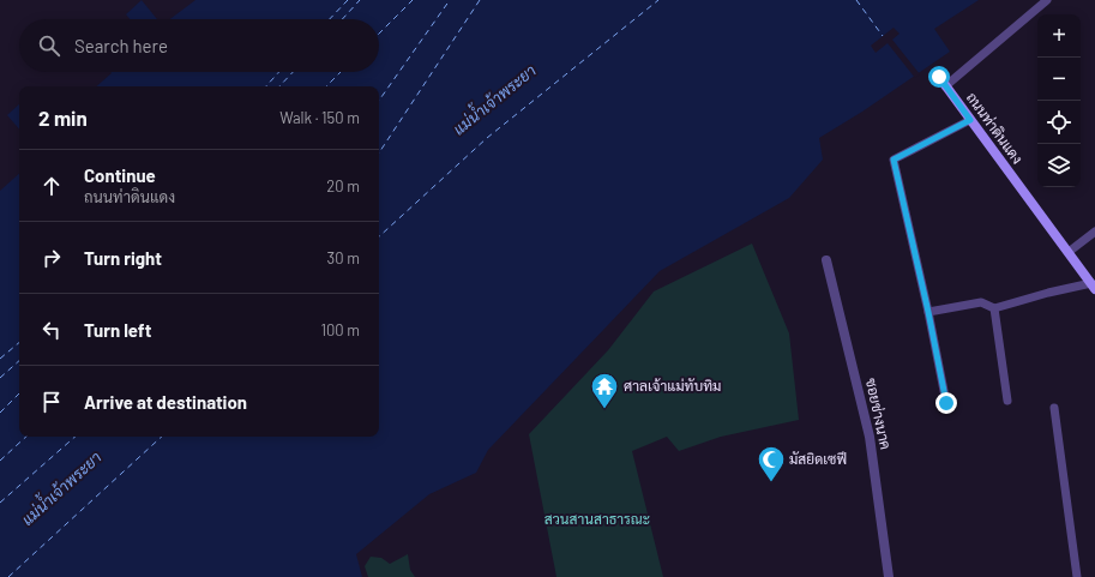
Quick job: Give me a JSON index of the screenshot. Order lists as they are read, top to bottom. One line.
{"streets":{"street":["ถนนท่าดินแดง","ซอยช่างนาค"]},"water":["แม่น้ำเจ้าพระยา"],"parks":["สวนสานสาธารณะ"],"places":{"temple":["ศาลเจ้าแม่ทับทิม"],"mosque":["มัสยิดเซฟี"]},"page":{"map_buttons":["+","−"],"search":"Search here","heading":["2 min","Walk · 150 m"],"list":[["Continue","ถนนท่าดินแดง","20 m"],["Turn right","30 m"],["Turn left","100 m"],"Arrive at destination"]}}
